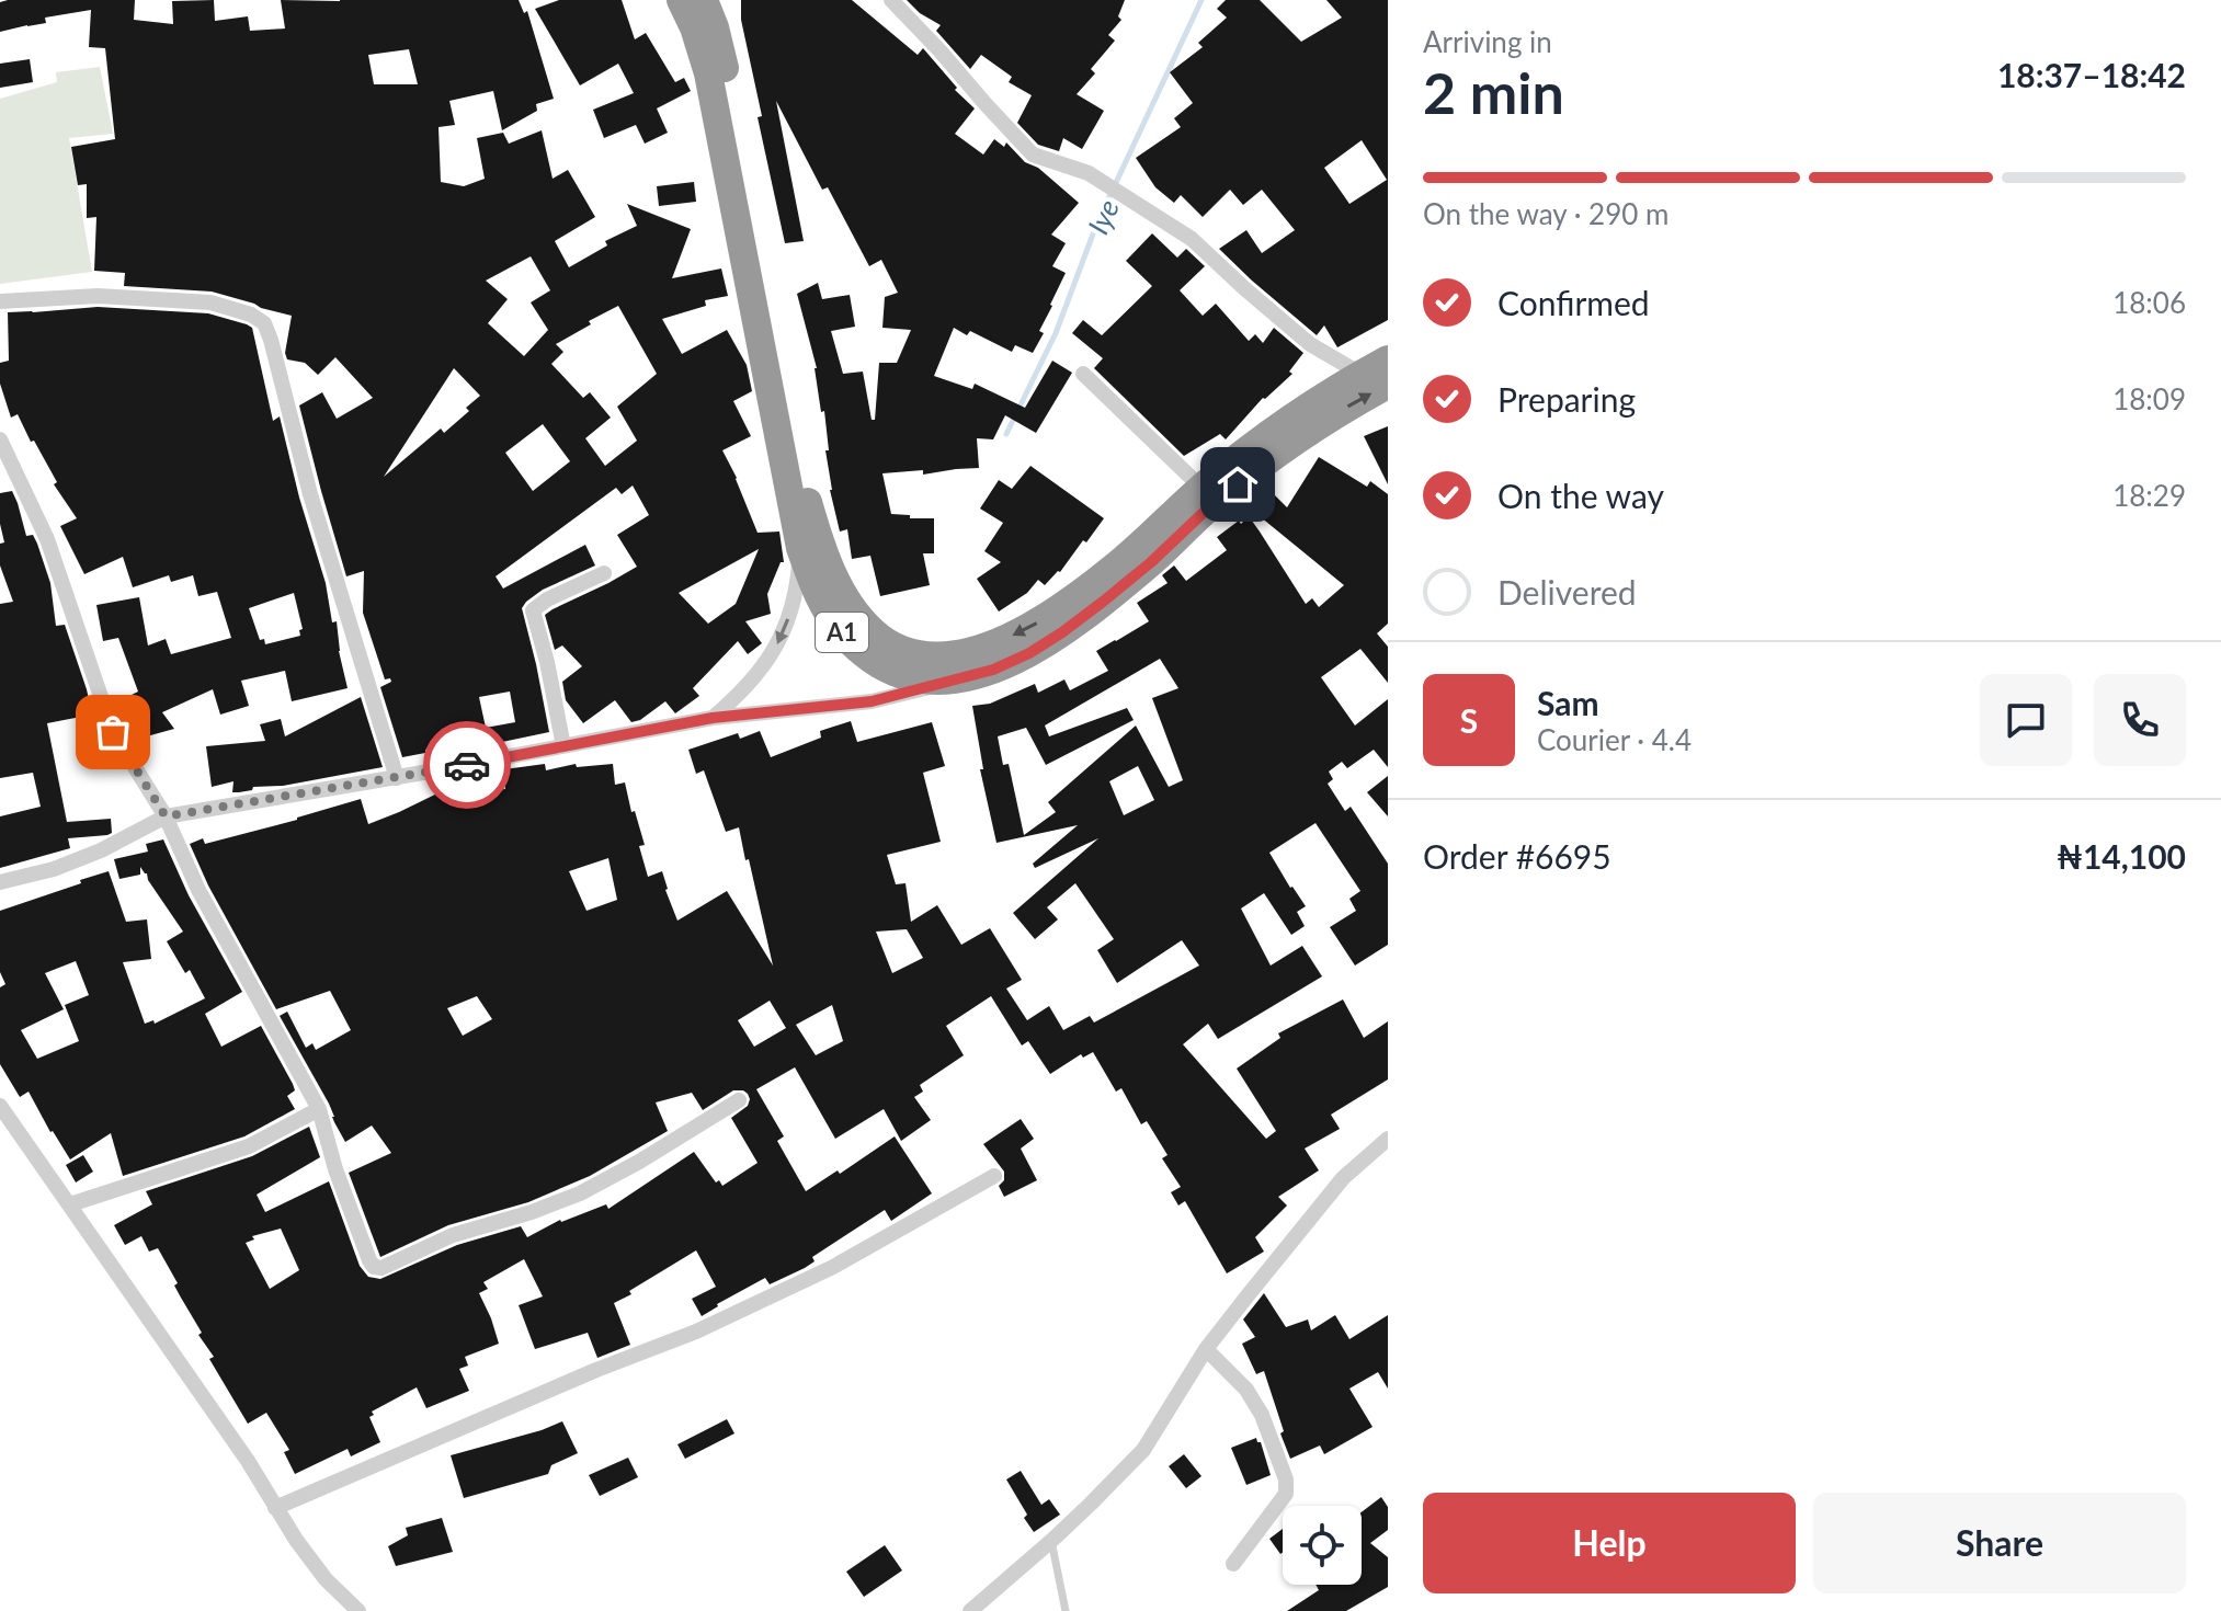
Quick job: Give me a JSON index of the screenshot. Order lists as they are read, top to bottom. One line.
{"streets":{"highway":["A1"]},"water":["Iye"],"page":{"heading":["2 min","Arriving in","18:37–18:42"],"panel":["Sam","Courier · 4.4","Order #6695","₦14,100"],"bar":"On the way · 290 m","list":[["Confirmed","18:06"],["Preparing","18:09"],["On the way","18:29"],"Delivered"],"round":"S","buttons":["Help","Share"]}}
